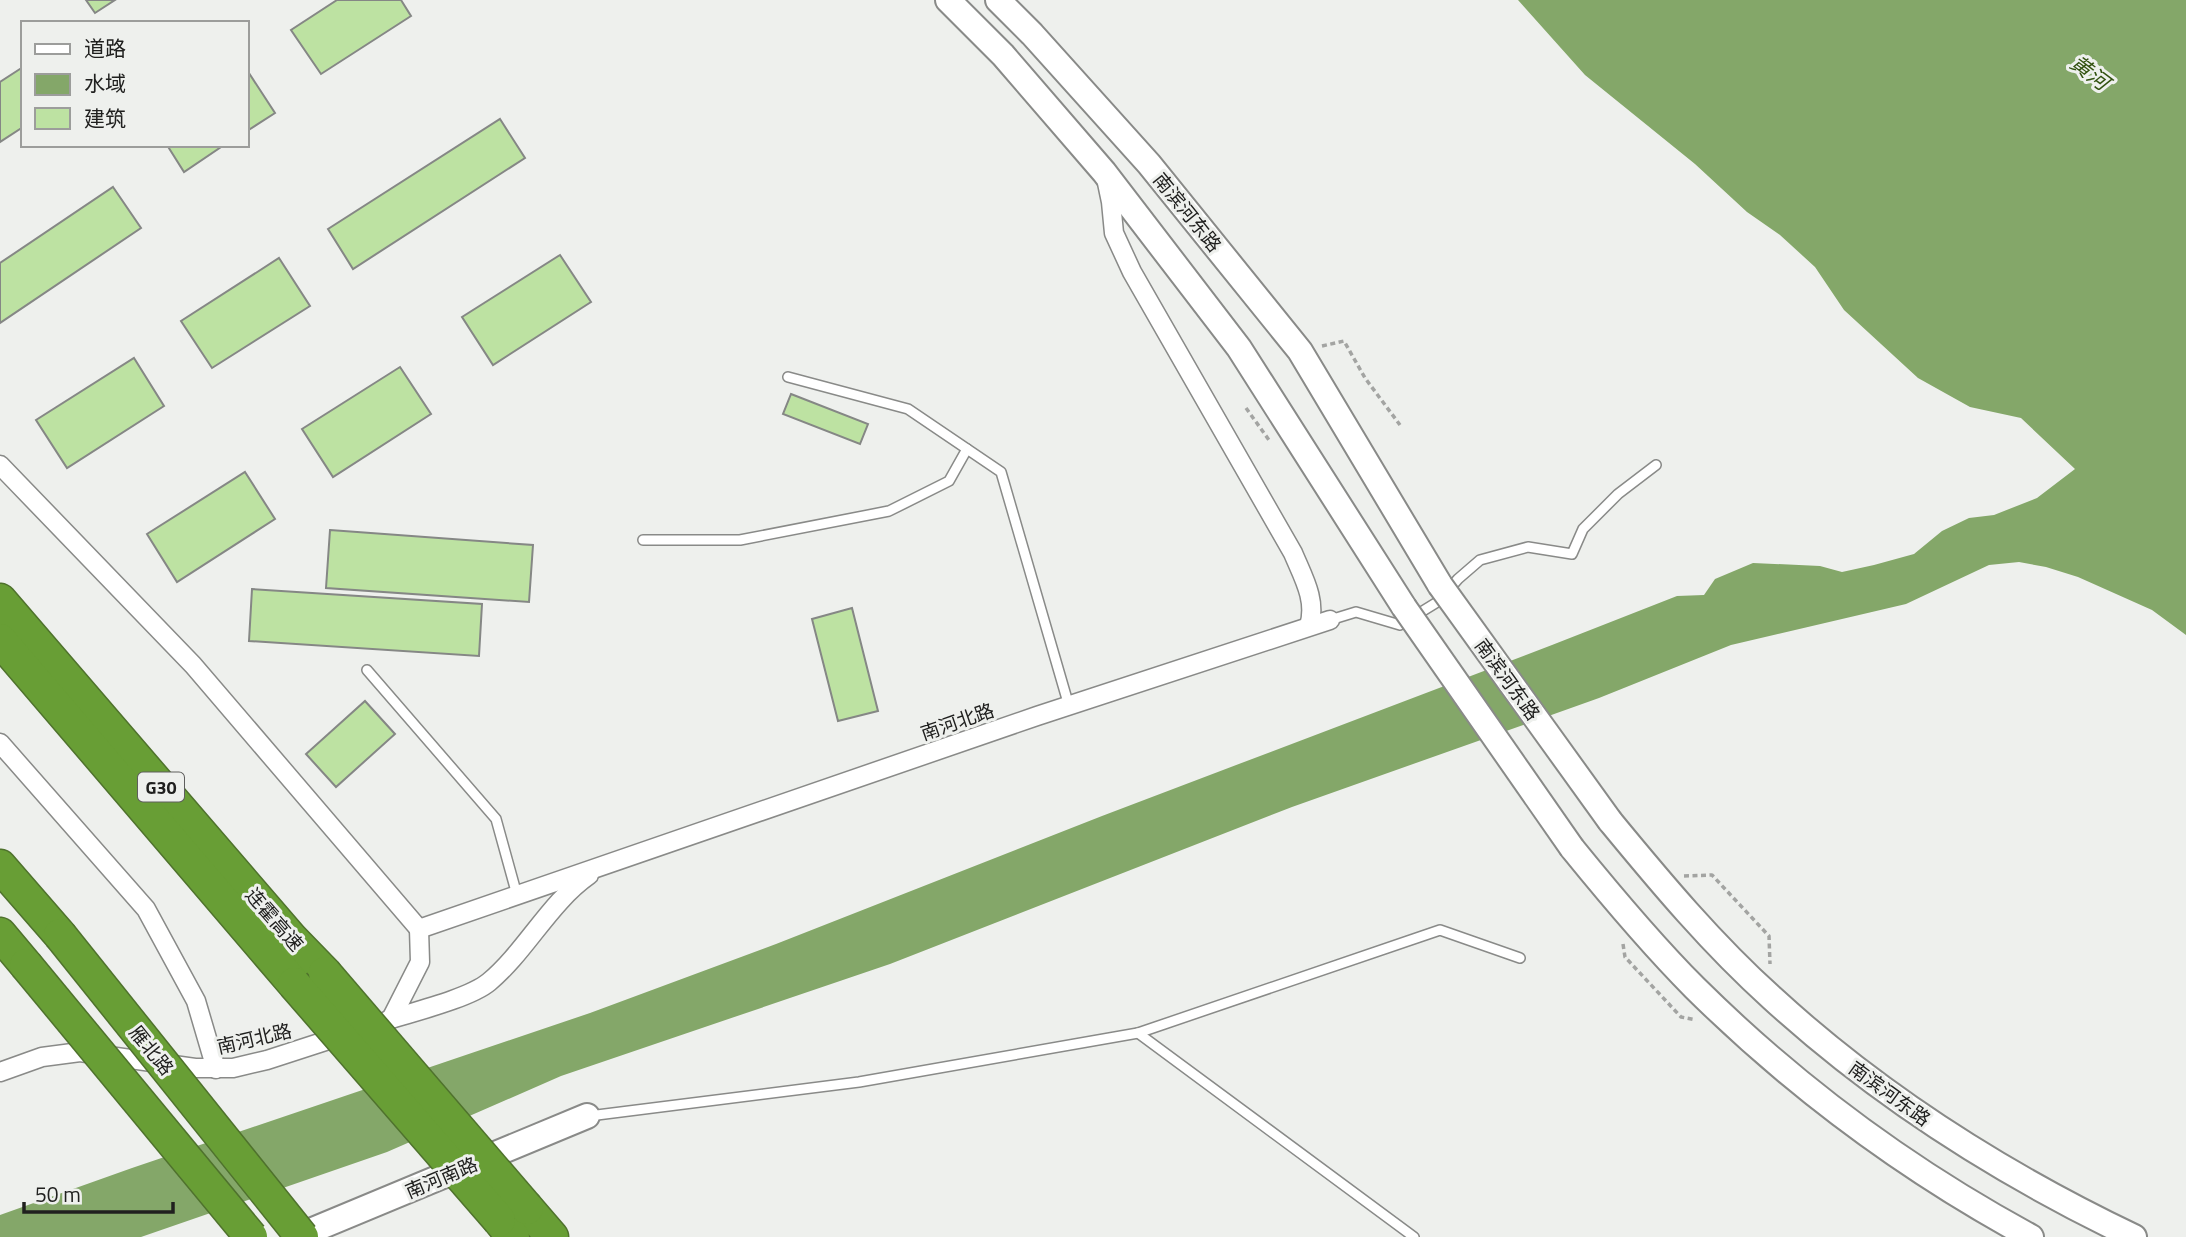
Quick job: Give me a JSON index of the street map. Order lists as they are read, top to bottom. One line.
{"streets":{"highway":["G30","连霍高速","雁北路"],"main road":["南滨河东路","南河南路"],"street":["南河北路"]},"water":["黄河"],"legend":["道路","水域","建筑"],"scale_bar":"50 m"}
